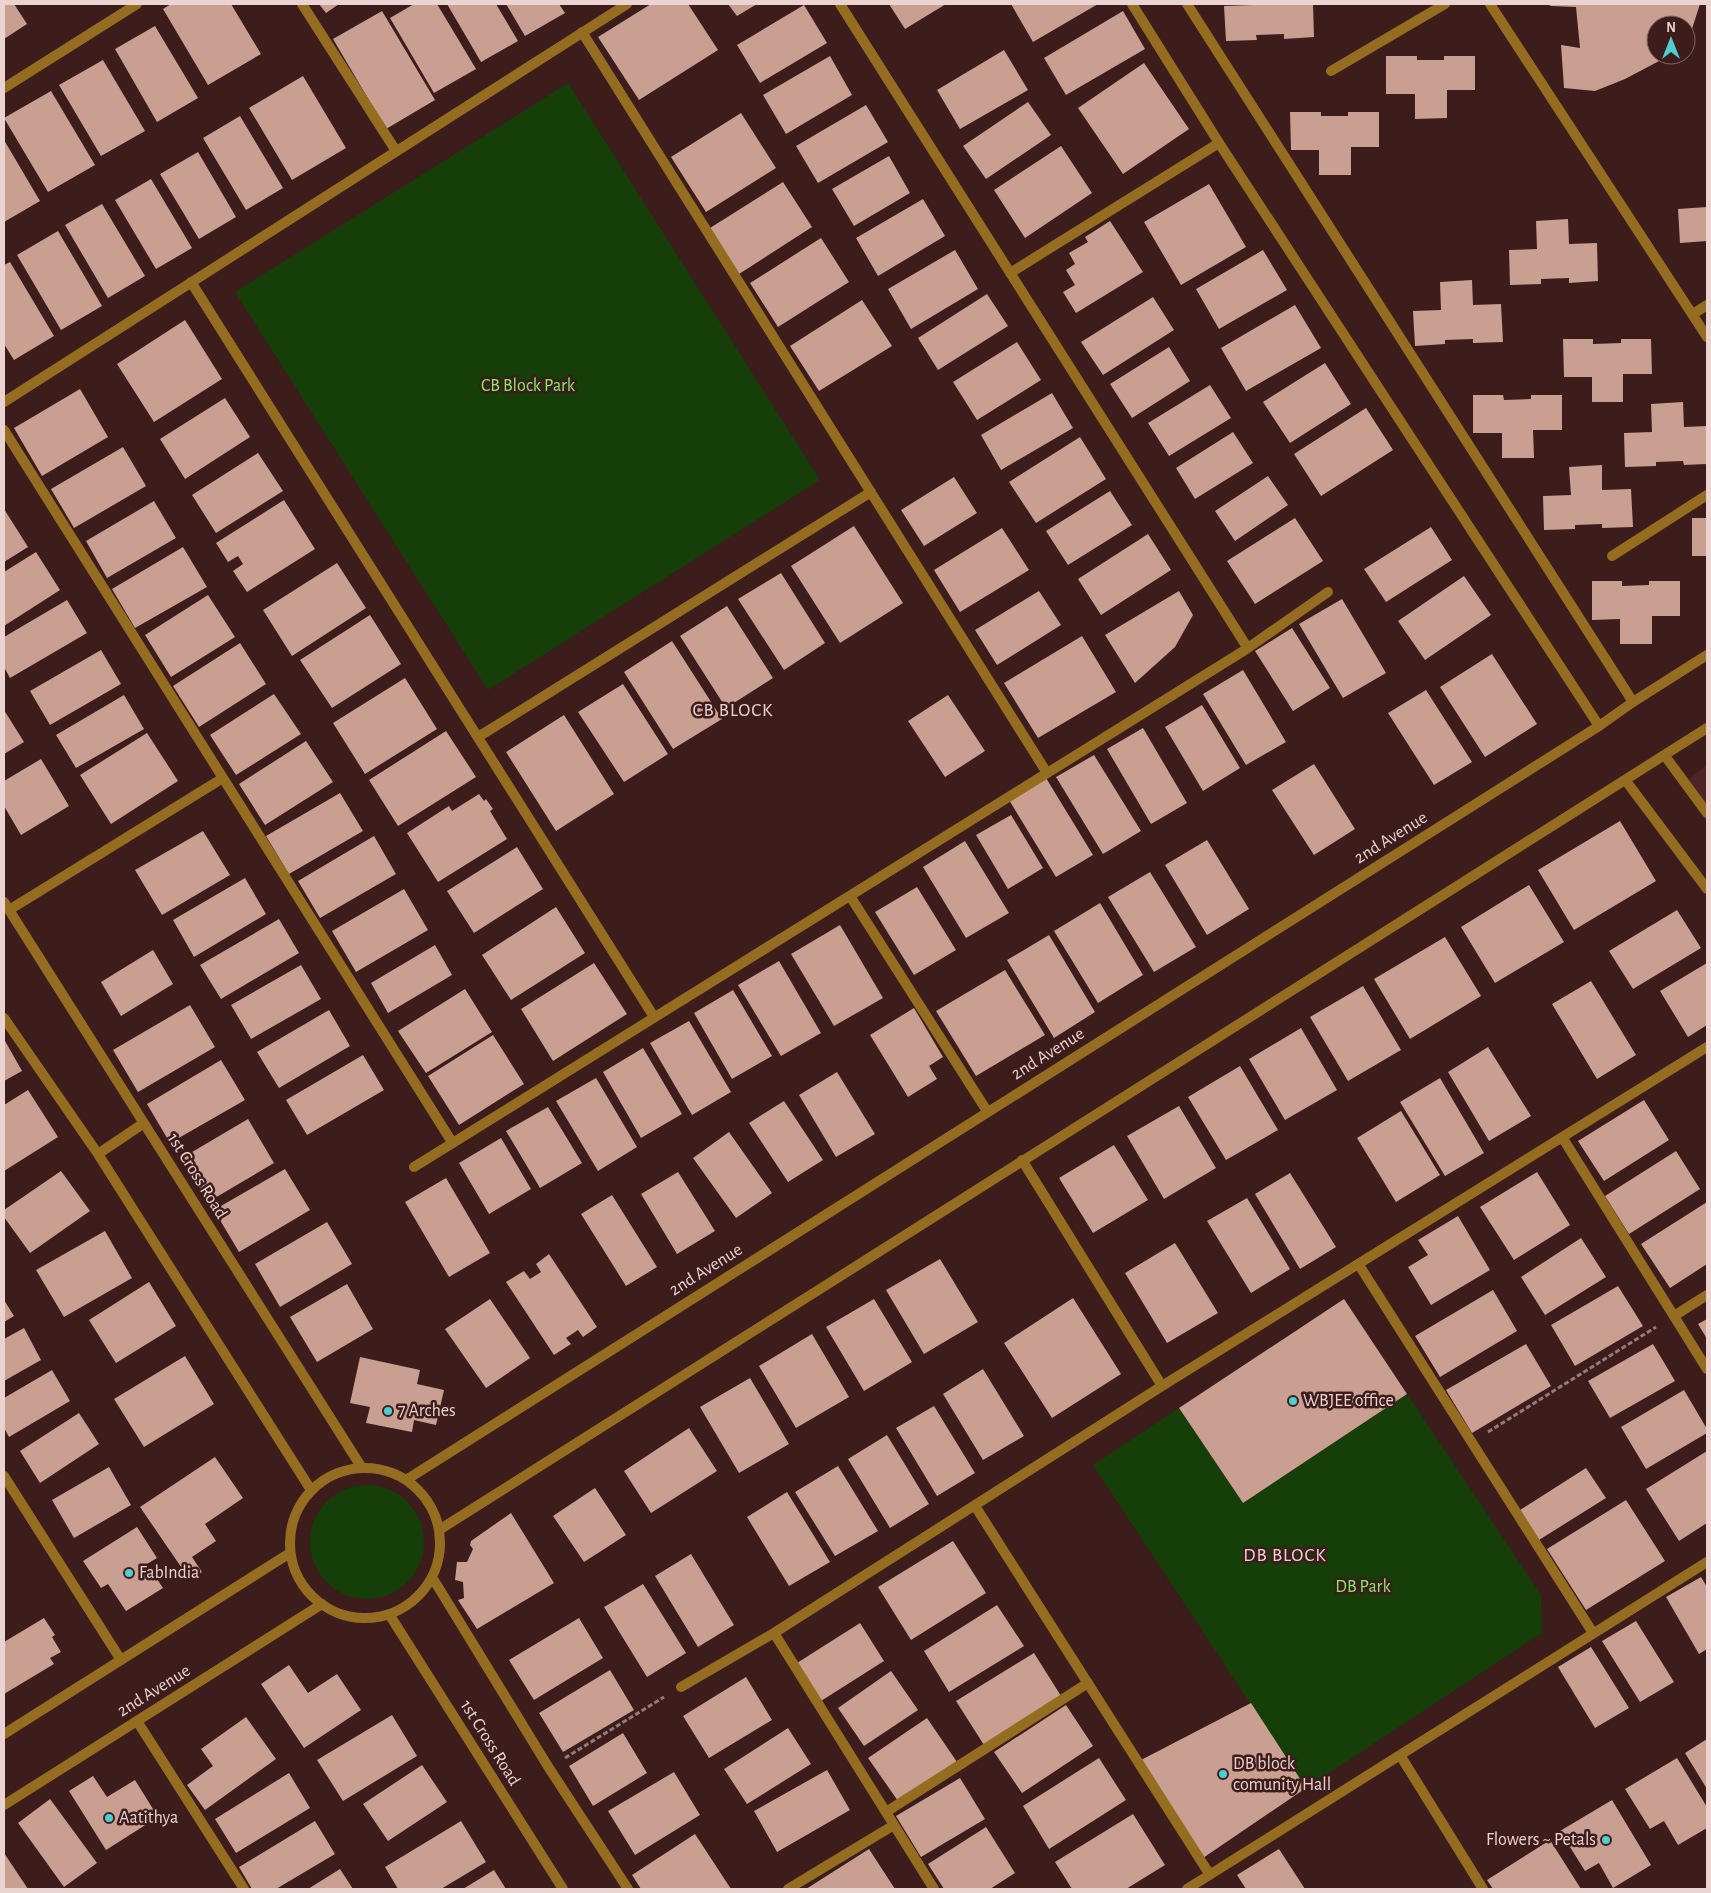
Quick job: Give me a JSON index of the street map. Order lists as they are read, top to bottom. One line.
{"streets":{"street":["2nd Avenue","1st Cross Road"]},"crossings":[["2nd Avenue","1st Cross Road"]],"districts":["CB BLOCK","DB BLOCK"],"parks":["CB Block Park","DB Park"],"places":["WBJEE office","7 Arches","FabIndia","DB block comunity Hall","Aatithya","Flowers ~ Petals"],"north":"top"}
